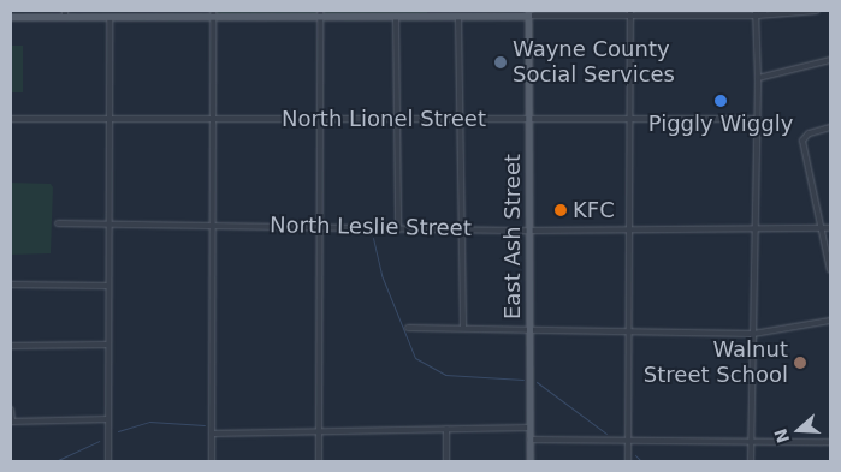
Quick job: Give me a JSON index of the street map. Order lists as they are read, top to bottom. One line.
{"streets":{"main road":["East Ash Street"],"street":["North Lionel Street","North Leslie Street"]},"crossings":[["North Lionel Street","East Ash Street"],["North Leslie Street","East Ash Street"]],"places":["Wayne County Social Services","Piggly Wiggly","KFC","Walnut Street School"],"north":"left"}
